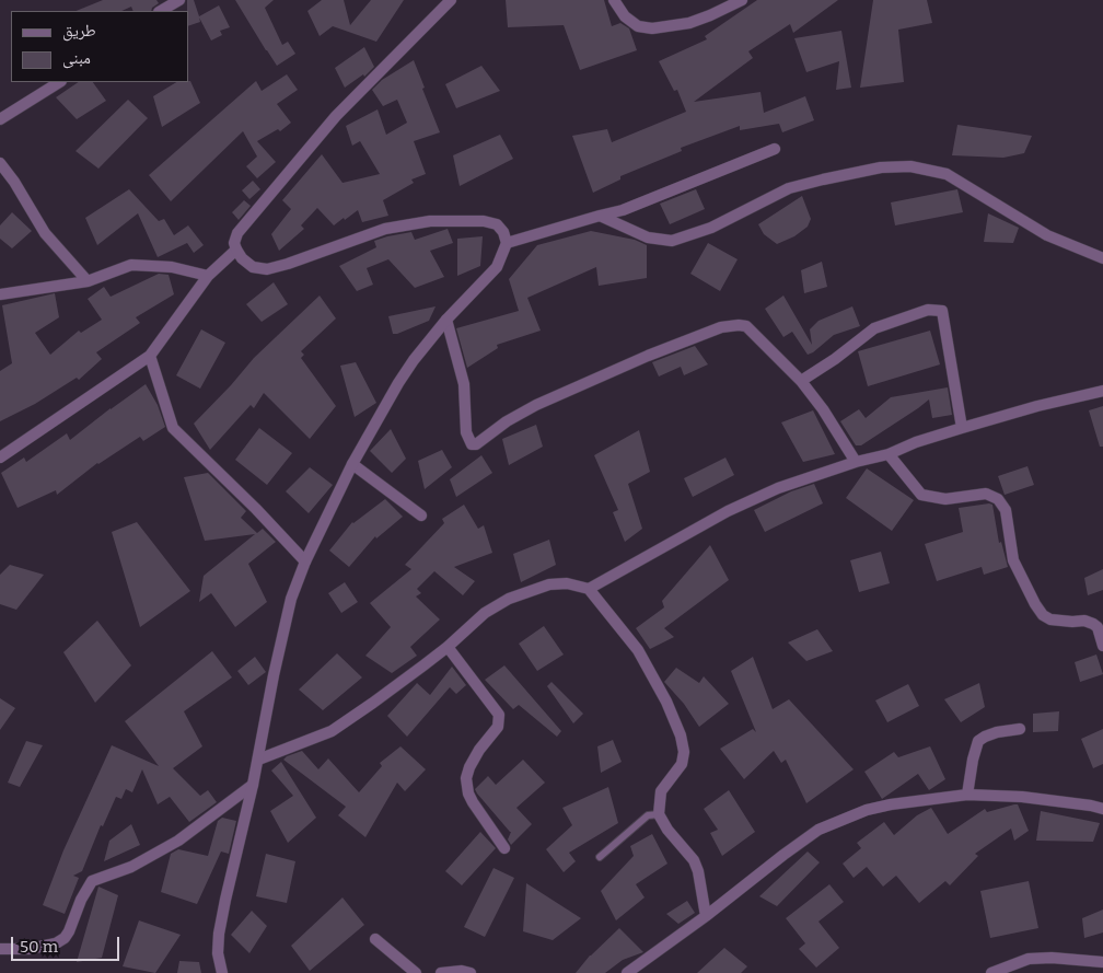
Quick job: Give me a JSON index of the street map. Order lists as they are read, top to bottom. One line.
{"legend":["طريق","مبنى"],"scale_bar":"50 m"}
